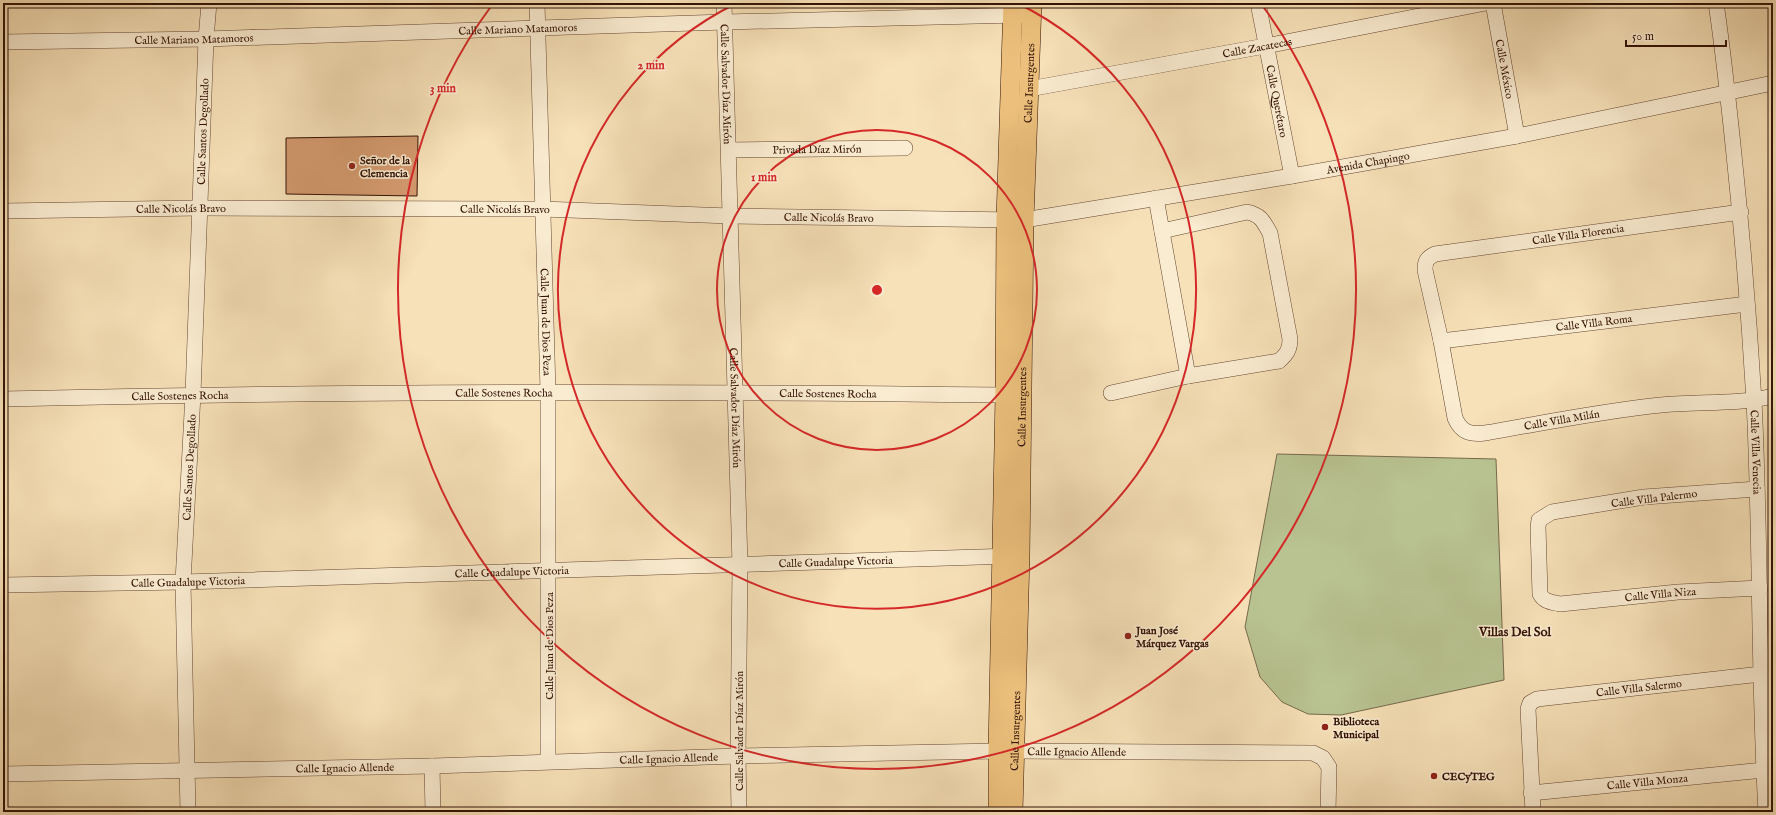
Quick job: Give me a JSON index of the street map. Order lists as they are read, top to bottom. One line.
{"streets":{"main road":["Calle Insurgentes"],"street":["Calle Mariano Matamoros","Calle Zacatecas","Calle México","Calle Salvador Díaz Mirón","Calle Querétaro","Calle Santos Degollado","Privada Díaz Mirón","Avenida Chapingo","Calle Nicolás Bravo","Calle Villa Florencia","Calle Juan de Dios Peza","Calle Villa Roma","Calle Sostenes Rocha","Calle Villa Milán","Calle Villa Venecia","Calle Villa Palermo","Calle Guadalupe Victoria","Calle Villa Niza","Calle Villa Salermo","Calle Ignacio Allende","Calle Villa Monza"]},"crossings":[["Calle Mariano Matamoros","Calle Salvador Díaz Mirón"],["Calle Mariano Matamoros","Calle Insurgentes"],["Calle Mariano Matamoros","Calle Santos Degollado"],["Calle Mariano Matamoros","Calle Juan de Dios Peza"],["Calle Zacatecas","Calle Insurgentes"],["Calle Zacatecas","Calle Querétaro"],["Calle México","Avenida Chapingo"],["Calle Salvador Díaz Mirón","Privada Díaz Mirón"],["Calle Salvador Díaz Mirón","Calle Nicolás Bravo"],["Calle Salvador Díaz Mirón","Calle Sostenes Rocha"],["Calle Salvador Díaz Mirón","Calle Guadalupe Victoria"],["Calle Salvador Díaz Mirón","Calle Ignacio Allende"],["Calle Insurgentes","Avenida Chapingo"],["Calle Insurgentes","Calle Nicolás Bravo"],["Calle Insurgentes","Calle Sostenes Rocha"],["Calle Insurgentes","Calle Guadalupe Victoria"],["Calle Insurgentes","Calle Ignacio Allende"],["Calle Querétaro","Avenida Chapingo"],["Calle Santos Degollado","Calle Nicolás Bravo"],["Calle Santos Degollado","Calle Sostenes Rocha"],["Calle Santos Degollado","Calle Guadalupe Victoria"],["Calle Santos Degollado","Calle Ignacio Allende"],["Avenida Chapingo","Calle Nicolás Bravo"],["Avenida Chapingo","Calle Villa Venecia"],["Calle Nicolás Bravo","Calle Juan de Dios Peza"],["Calle Villa Florencia","Calle Villa Milán"],["Calle Villa Florencia","Calle Villa Venecia"],["Calle Juan de Dios Peza","Calle Sostenes Rocha"],["Calle Juan de Dios Peza","Calle Guadalupe Victoria"],["Calle Juan de Dios Peza","Calle Ignacio Allende"],["Calle Villa Roma","Calle Villa Milán"],["Calle Villa Roma","Calle Villa Venecia"],["Calle Villa Milán","Calle Villa Venecia"],["Calle Villa Venecia","Calle Villa Palermo"],["Calle Villa Venecia","Calle Villa Niza"],["Calle Villa Venecia","Calle Villa Salermo"],["Calle Villa Venecia","Calle Villa Monza"],["Calle Villa Palermo","Calle Villa Niza"],["Calle Villa Salermo","Calle Villa Monza"]],"districts":["Villas Del Sol"],"places":["Señor de la Clemencia","Juan José Márquez Vargas","Biblioteca Municipal","CECyTEG"],"scale_bar":"50 m","rings":["2 min","3 min","1 min"]}
